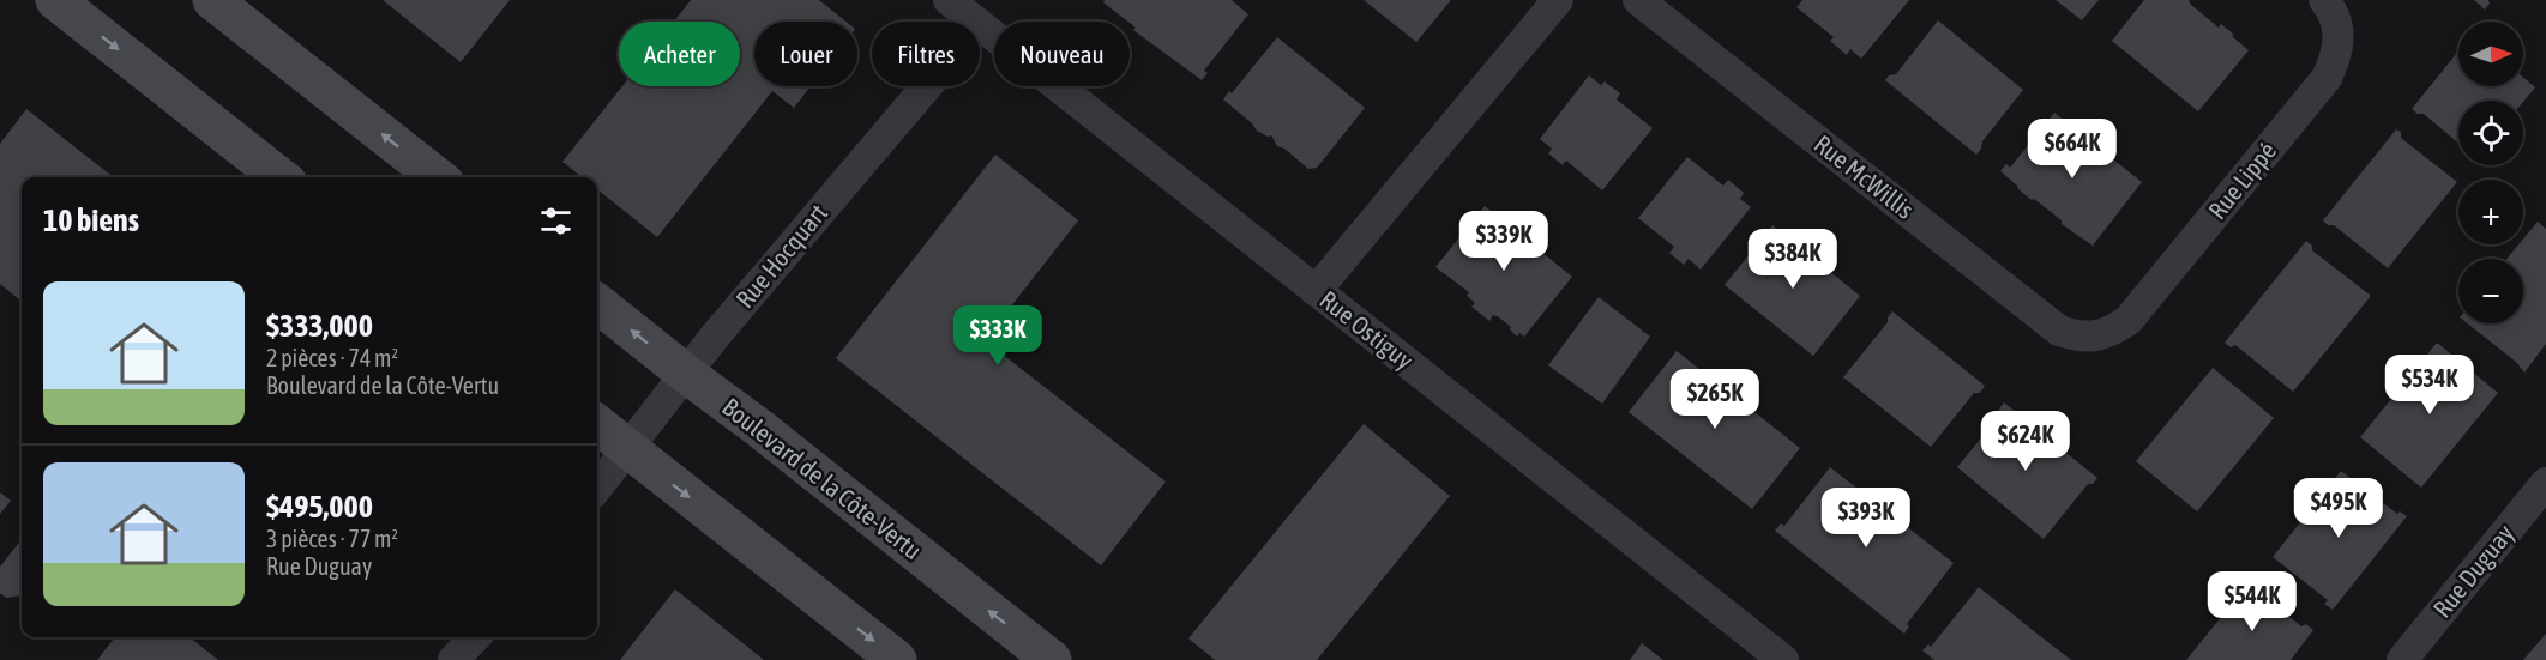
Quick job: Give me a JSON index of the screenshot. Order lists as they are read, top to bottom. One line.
{"streets":{"main road":["Boulevard de la Côte-Vertu"],"street":["Rue McWillis","Rue Lippé","Rue Hocquart","Rue Ostiguy","Rue Duguay"]},"crossings":[["Rue McWillis","Rue Lippé"],["Rue Hocquart","Boulevard de la Côte-Vertu"]],"north":"right","page":{"map_buttons":["+","−"],"chip":["Acheter","Louer","Filtres","Nouveau"],"price":["$664K","$339K","$384K","$333K","$534K","$265K","$624K","$495K","$393K","$544K"],"heading":"10 biens","list":[{"name":"$333,000","note":"2 pièces · 74 m² · Boulevard de la Côte-Vertu"},{"name":"$495,000","note":"3 pièces · 77 m² · Rue Duguay"}]}}
